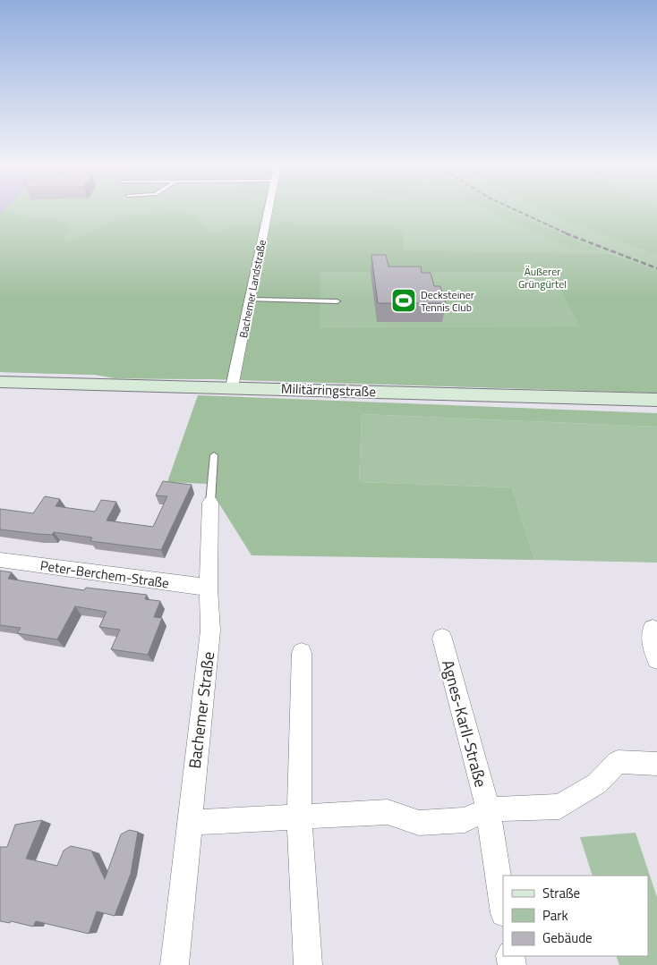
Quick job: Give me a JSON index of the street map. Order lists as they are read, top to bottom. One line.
{"streets":{"main road":["Militärringstraße"],"street":["Bachemer Landstraße","Peter-Berchem-Straße","Bachemer Straße","Agnes-Karll-Straße"]},"crossings":[["Bachemer Landstraße","Militärringstraße"],["Peter-Berchem-Straße","Bachemer Straße"]],"parks":["Äußerer Grüngürtel"],"places":{"sports":["Decksteiner Tennis Club"]},"legend":["Straße","Park","Gebäude"]}
